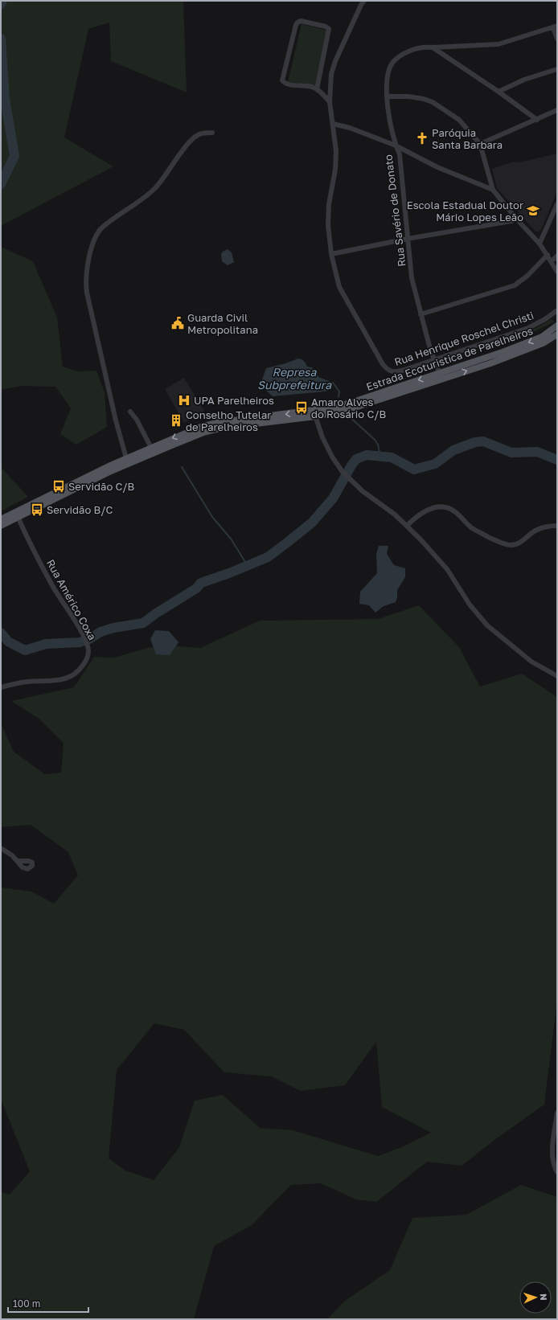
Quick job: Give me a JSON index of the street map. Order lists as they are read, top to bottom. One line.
{"streets":{"main road":["Estrada Ecoturistica de Parelheiros"],"street":["Rua Savério de Donato","Rua Henrique Roschel Christi","Rua Américo Coxa"]},"crossings":[["Rua Savério de Donato","Rua Henrique Roschel Christi"],["Rua Savério de Donato","Estrada Ecoturistica de Parelheiros"],["Estrada Ecoturistica de Parelheiros","Rua Américo Coxa"]],"water":["Represa Subprefeitura"],"places":{"church":["Paróquia Santa Barbara"],"school or university":["Escola Estadual Doutor Mário Lopes Leão"],"public building":["Guarda Civil Metropolitana"],"hospital":["UPA Parelheiros"],"bus stop":["Amaro Alves do Rosário C/B","Servidão C/B","Servidão B/C"],"building":["Conselho Tutelar de Parelheiros"]},"scale_bar":"100 m","north":"right"}
